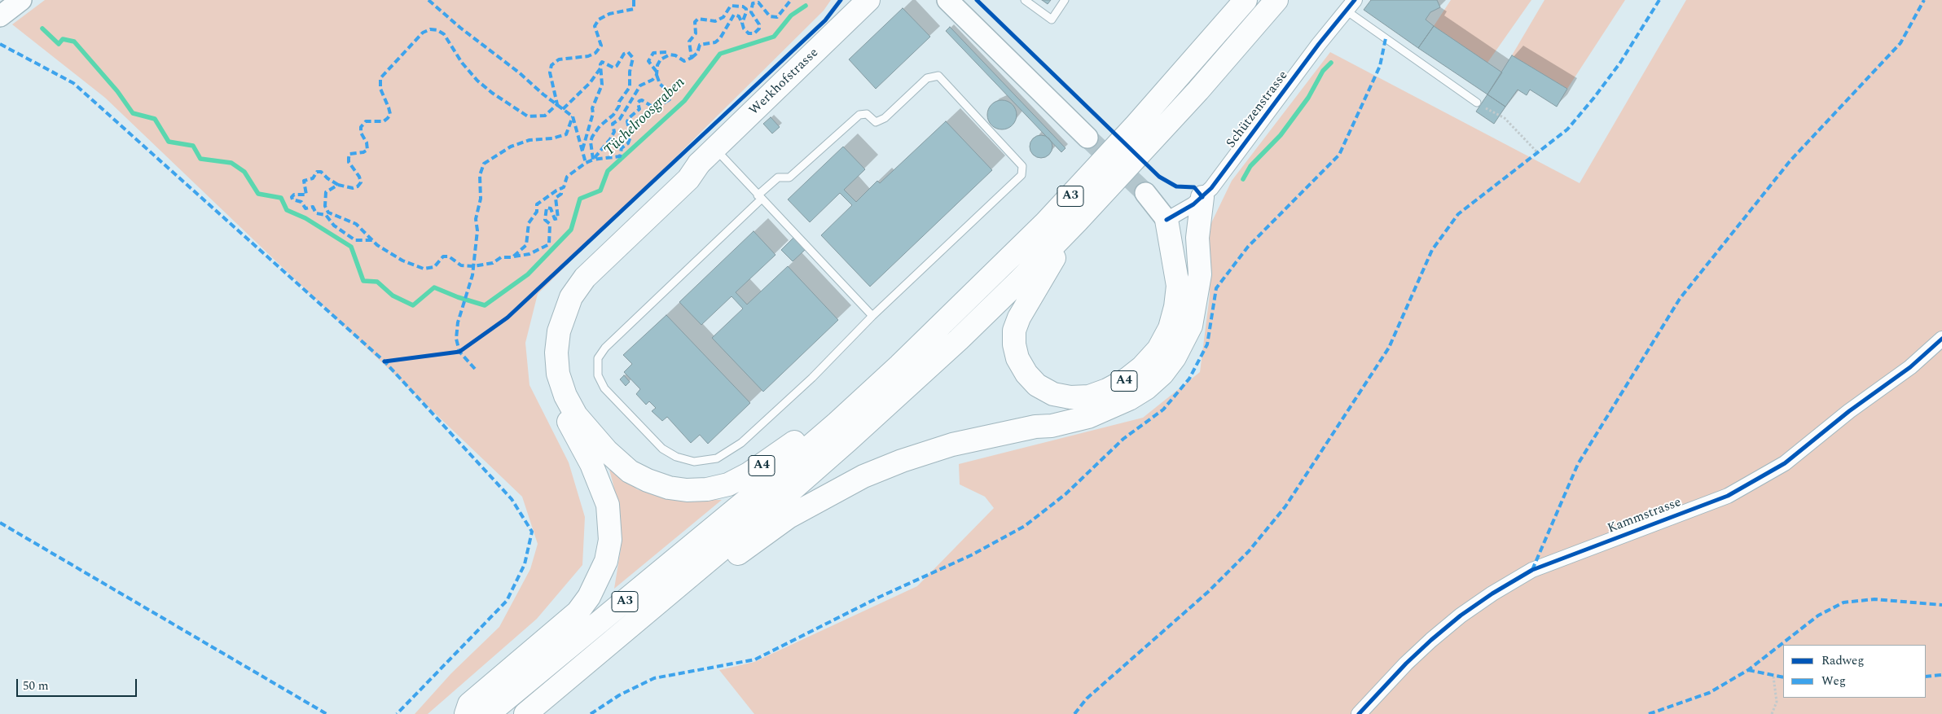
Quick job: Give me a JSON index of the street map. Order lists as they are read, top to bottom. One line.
{"streets":{"main road":["Werkhofstrasse","A3","A4"],"street":["Schützenstrasse","Kammstrasse"]},"crossings":[["Werkhofstrasse","A4"],["Schützenstrasse","A4"],["A3","A4"]],"water":["Tüchelroosgraben"],"legend":["Radweg","Weg"],"scale_bar":"50 m"}
